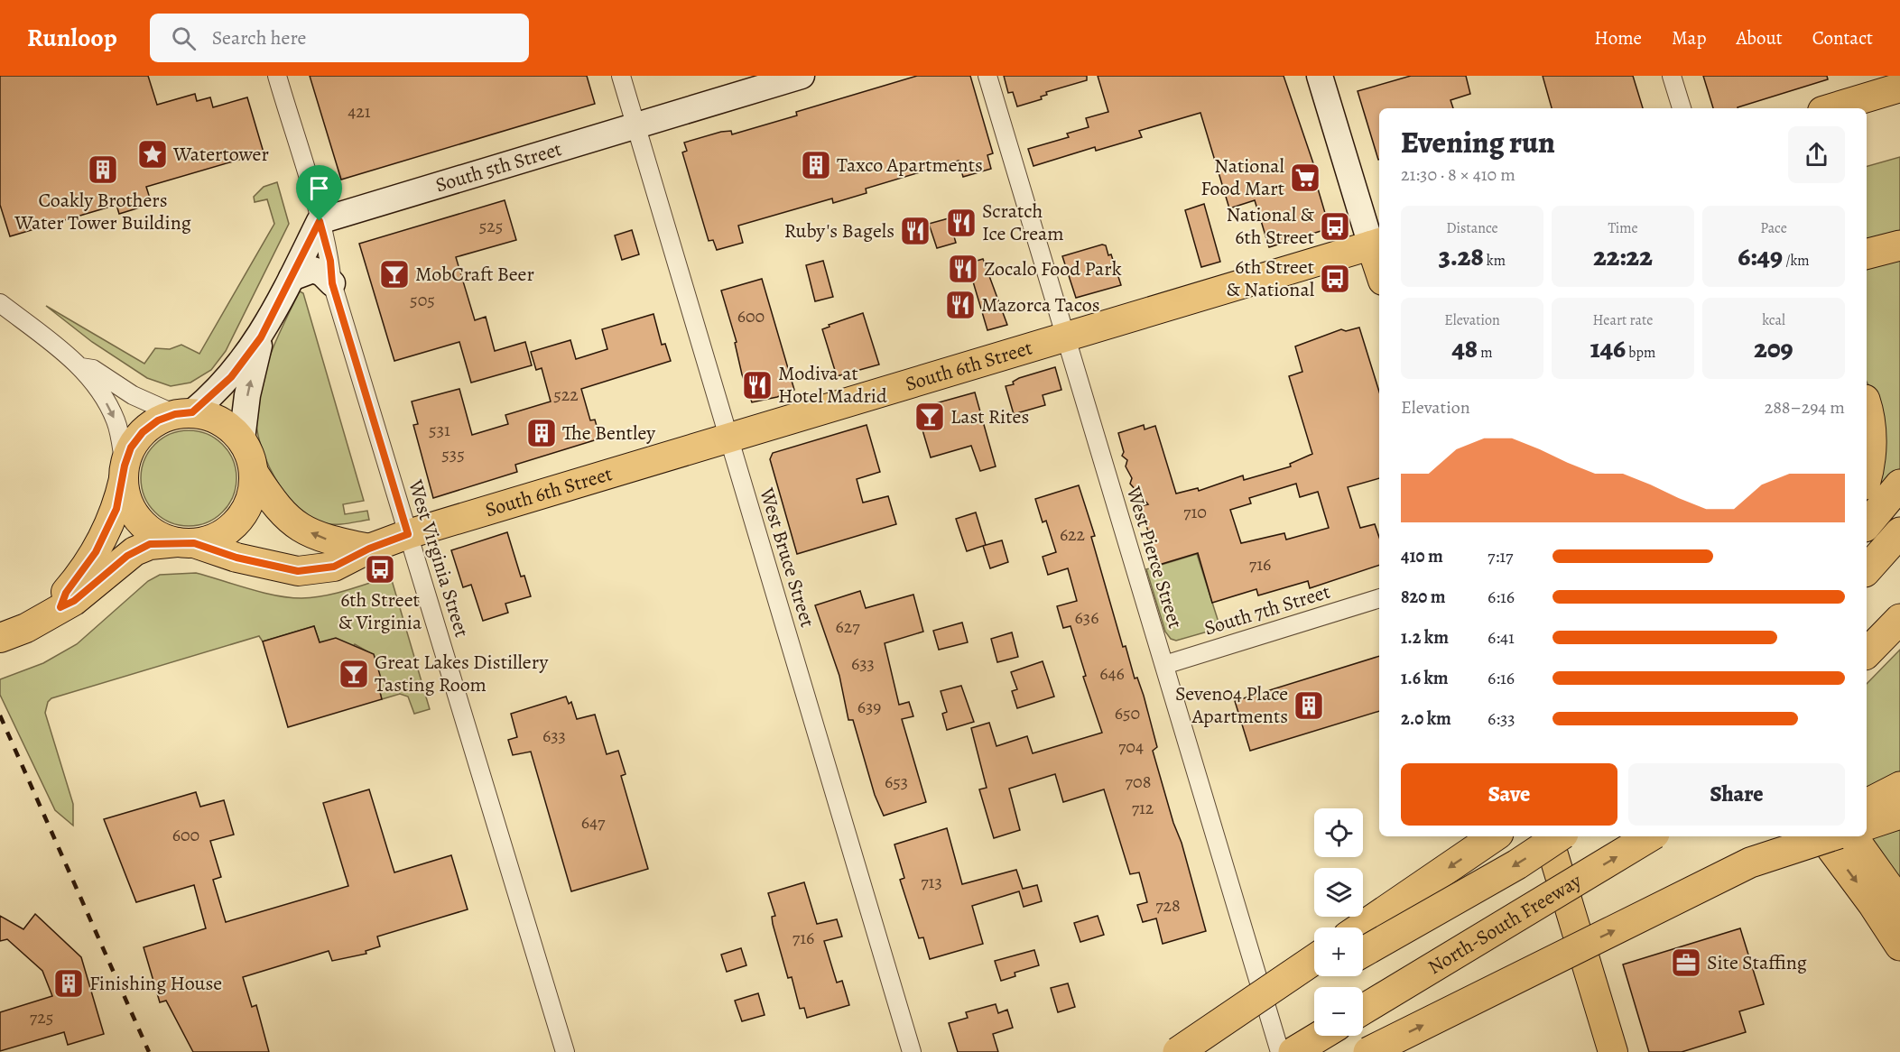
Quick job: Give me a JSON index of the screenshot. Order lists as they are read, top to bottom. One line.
{"streets":{"highway":["North-South Freeway"],"main road":["South 6th Street"],"street":["South 5th Street","West Bruce Street","West Pierce Street","West Virginia Street","South 7th Street"]},"crossings":[["South 5th Street","West Bruce Street"],["South 5th Street","West Virginia Street"],["South 6th Street","West Bruce Street"],["South 6th Street","West Pierce Street"],["South 6th Street","West Virginia Street"],["West Pierce Street","South 7th Street"]],"places":{"place":["Watertower"],"building":["Taxco Apartments","Coakly Brothers Water Tower Building","The Bentley","Seven04 Place Apartments","Finishing House"],"supermarket":["National Food Mart"],"restaurant":["Scratch Ice Cream","Ruby's Bagels","Zocalo Food Park","Mazorca Tacos","Modiva at Hotel Madrid"],"bus stop":["National & 6th Street","6th Street & National","6th Street & Virginia"],"bar":["MobCraft Beer","Last Rites","Great Lakes Distillery Tasting Room"],"office":["Site Staffing"]},"house_numbers":["421","525","505","600","522","531","535","710","622","716","636","627","633","646","639","650","633","704","653","708","712","647","600","713","728","716","725"],"page":{"header":"Runloop","search":"Search here","nav":["Home","Map","About","Contact"],"heading":["Evening run","21:30 · 8 × 410 m"],"stats":[["Distance","3.28 km"],["Time","22:22"],["Pace","6:49 /km"],["Elevation","48 m"],["Heart rate","146 bpm"],["kcal","209"]],"chart":["Elevation","288–294 m"],"list":[{"name":"410 m","note":"7:17"},{"name":"820 m","note":"6:16"},{"name":"1.2 km","note":"6:41"},{"name":"1.6 km","note":"6:16"},{"name":"2.0 km","note":"6:33"}],"buttons":["Save","Share"],"map_buttons":["+","−"]}}
